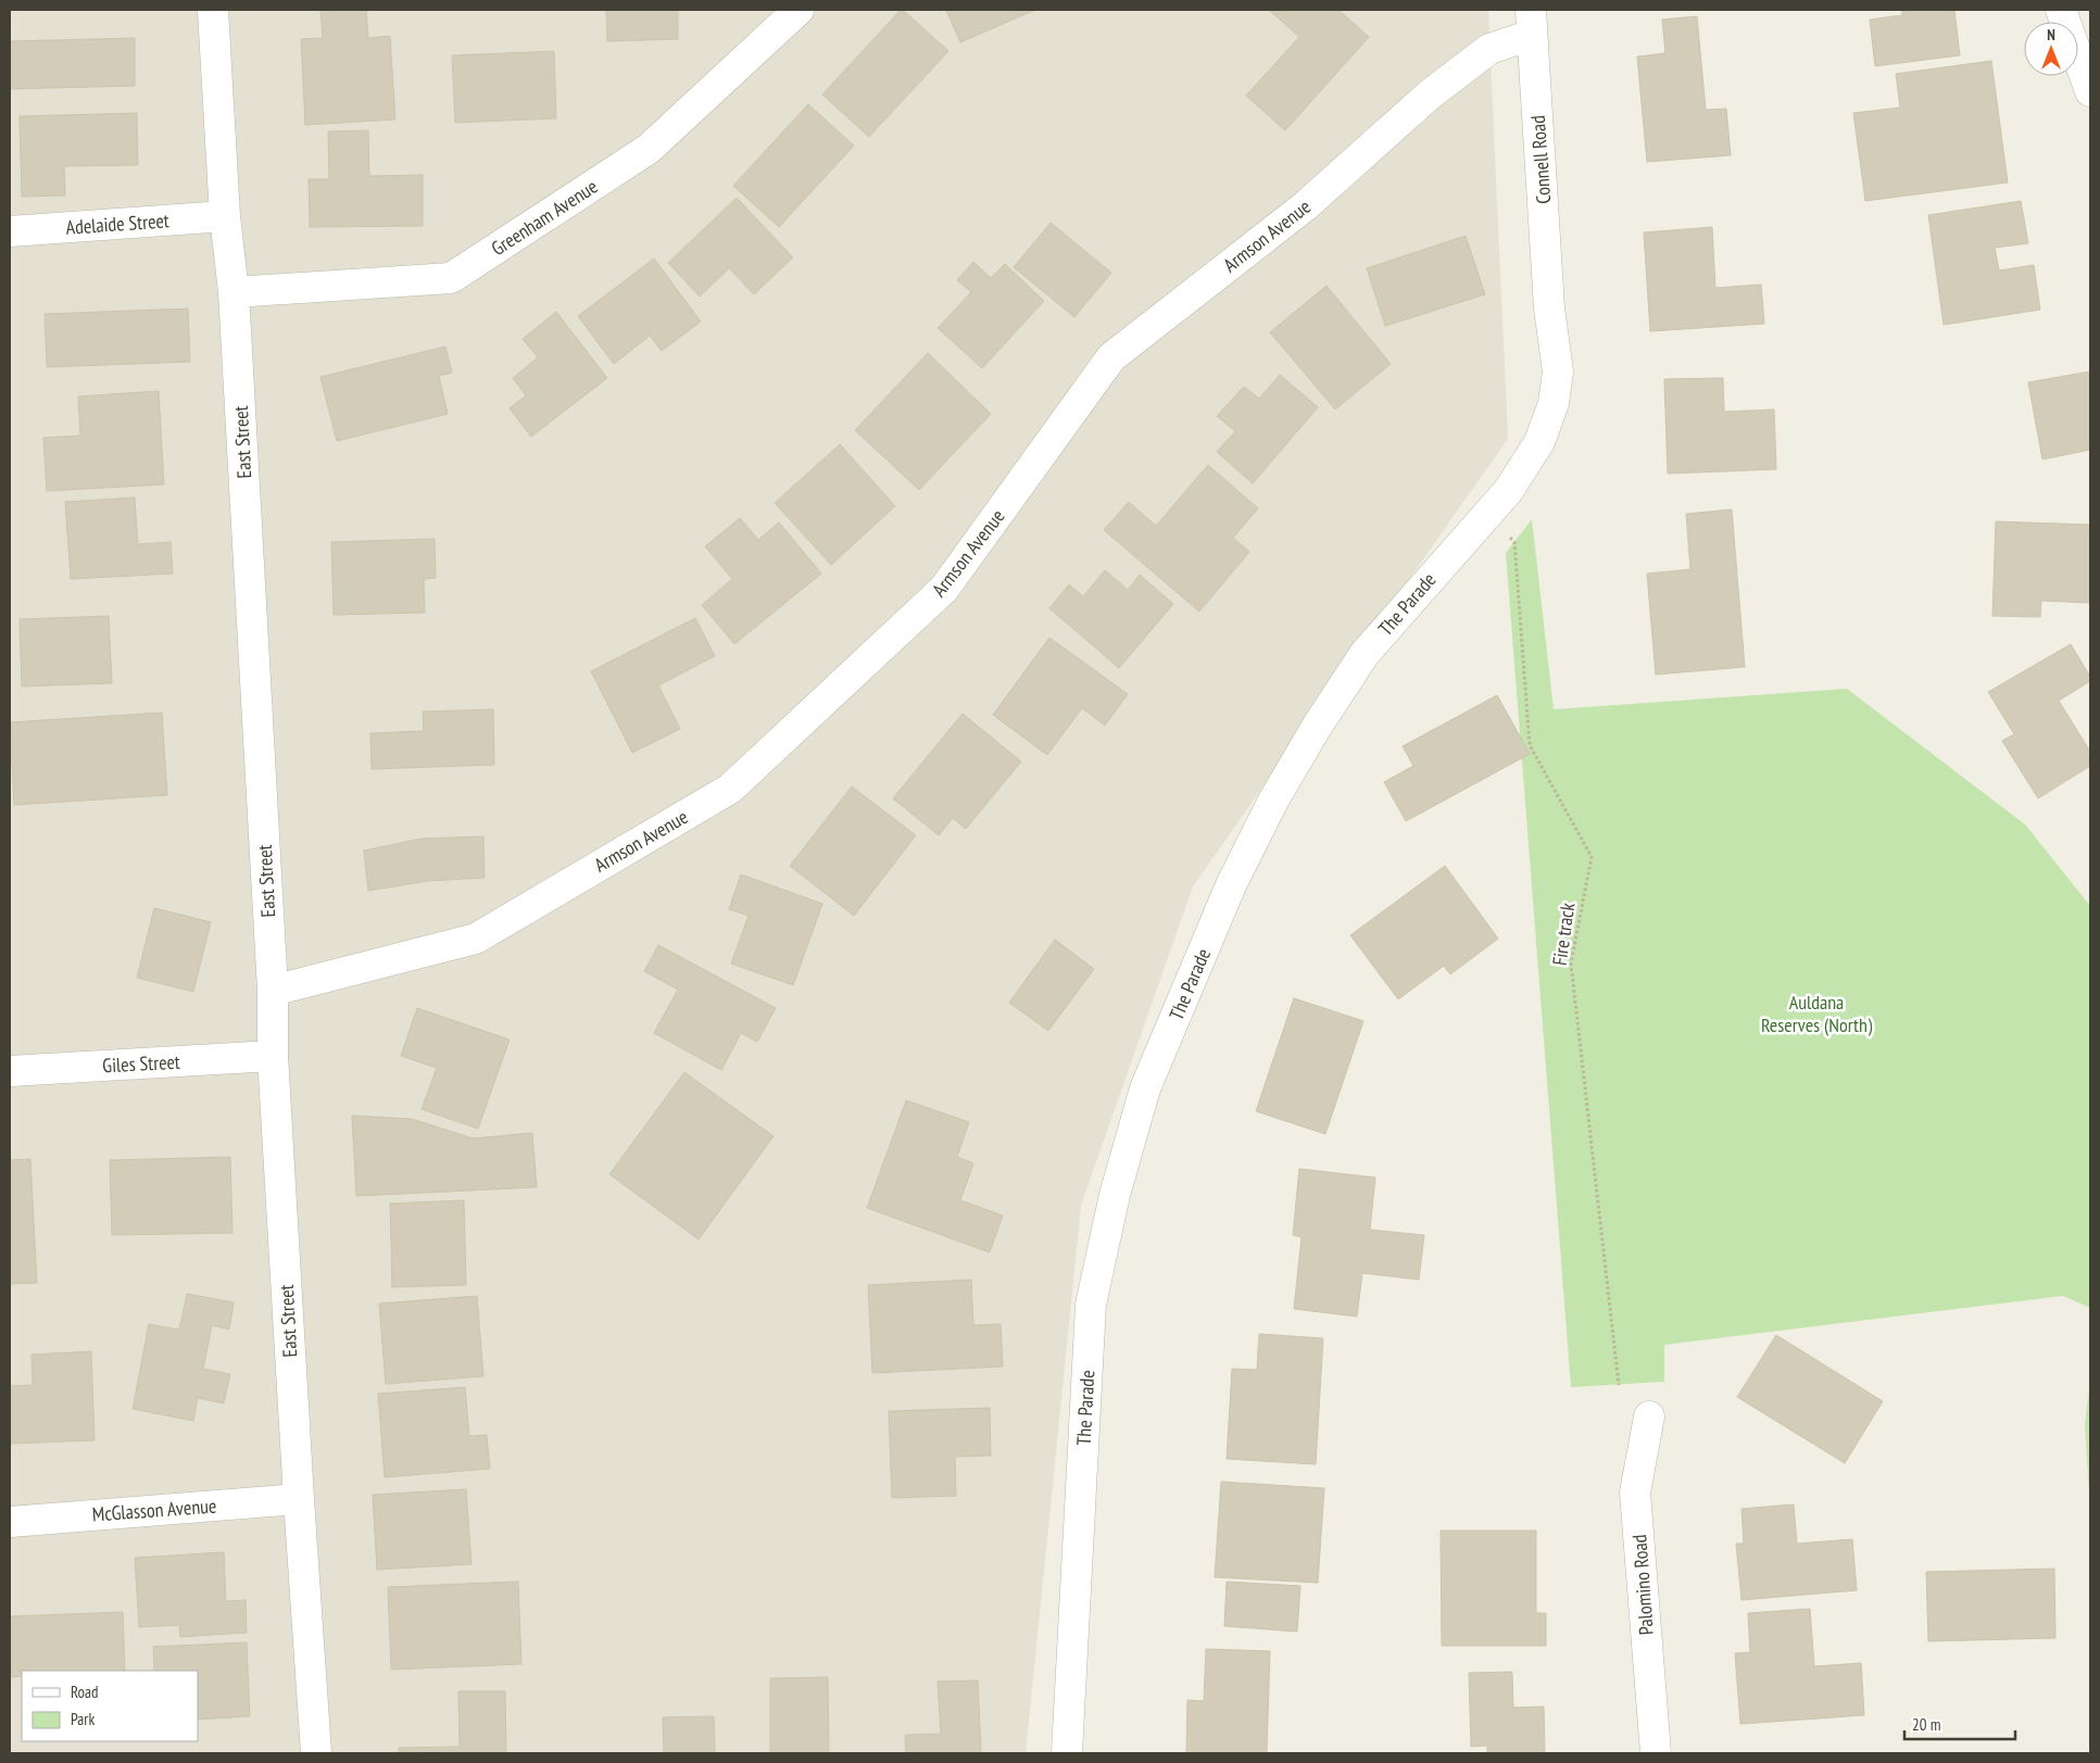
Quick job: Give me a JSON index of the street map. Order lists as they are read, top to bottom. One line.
{"streets":{"street":["Connell Road","Greenham Avenue","Adelaide Street","Armson Avenue","East Street","The Parade","Giles Street","McGlasson Avenue","Palomino Road"],"path":["Fire track"]},"crossings":[["Connell Road","Armson Avenue"],["Connell Road","The Parade"],["Greenham Avenue","East Street"],["Adelaide Street","East Street"],["Armson Avenue","East Street"],["East Street","Giles Street"],["East Street","McGlasson Avenue"],["The Parade","Fire track"]],"parks":["Auldana Reserves (North)"],"legend":["Road","Park"],"scale_bar":"20 m","north":"top"}
